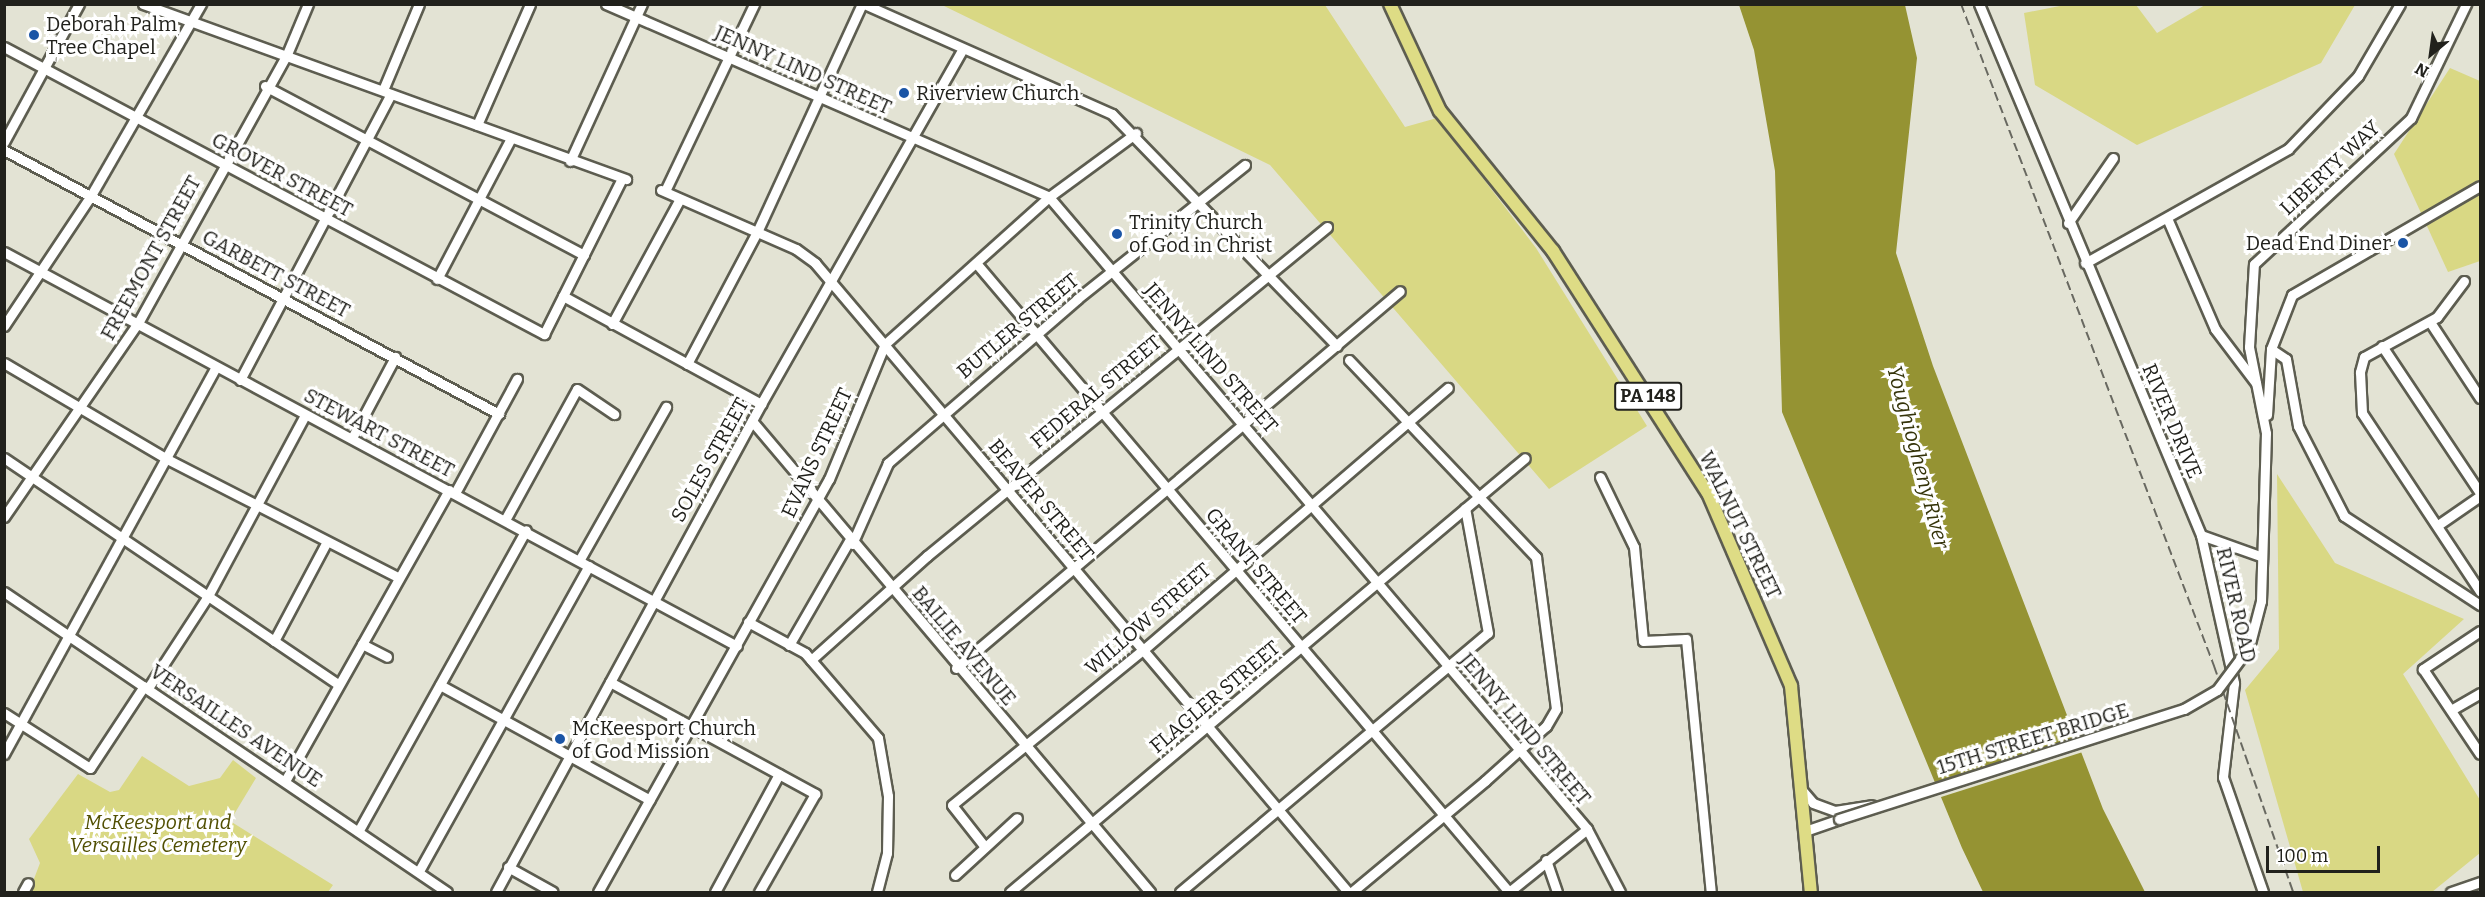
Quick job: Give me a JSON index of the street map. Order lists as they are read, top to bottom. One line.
{"streets":{"main road":["PA 148","WALNUT STREET"],"street":["JENNY LIND STREET","LIBERTY WAY","GROVER STREET","FREEMONT STREET","GARBETT STREET","BUTLER STREET","FEDERAL STREET","RIVER DRIVE","STEWART STREET","EVANS STREET","SOLES STREET","BEAVER STREET","GRANT STREET","RIVER ROAD","WILLOW STREET","BAILIE AVENUE","FLAGLER STREET","VERSAILLES AVENUE","15TH STREET BRIDGE"]},"crossings":[["JENNY LIND STREET","BUTLER STREET"],["JENNY LIND STREET","FEDERAL STREET"],["JENNY LIND STREET","EVANS STREET"],["JENNY LIND STREET","SOLES STREET"],["JENNY LIND STREET","BEAVER STREET"],["JENNY LIND STREET","WILLOW STREET"],["JENNY LIND STREET","FLAGLER STREET"],["LIBERTY WAY","15TH STREET BRIDGE"],["GROVER STREET","FREEMONT STREET"],["FREEMONT STREET","GARBETT STREET"],["FREEMONT STREET","STEWART STREET"],["BUTLER STREET","BEAVER STREET"],["BUTLER STREET","GRANT STREET"],["BUTLER STREET","BAILIE AVENUE"],["FEDERAL STREET","BEAVER STREET"],["FEDERAL STREET","GRANT STREET"],["FEDERAL STREET","BAILIE AVENUE"],["RIVER DRIVE","RIVER ROAD"],["STEWART STREET","EVANS STREET"],["STEWART STREET","SOLES STREET"],["EVANS STREET","BEAVER STREET"],["EVANS STREET","GRANT STREET"],["EVANS STREET","BAILIE AVENUE"],["SOLES STREET","BEAVER STREET"],["SOLES STREET","BAILIE AVENUE"],["BEAVER STREET","WILLOW STREET"],["BEAVER STREET","FLAGLER STREET"],["WALNUT STREET","15TH STREET BRIDGE"],["GRANT STREET","WILLOW STREET"],["GRANT STREET","FLAGLER STREET"],["WILLOW STREET","BAILIE AVENUE"],["BAILIE AVENUE","FLAGLER STREET"]],"water":["Youghiogheny River"],"parks":["McKeesport and Versailles Cemetery"],"places":["Deborah Palm Tree Chapel","Riverview Church","Trinity Church of God in Christ","Dead End Diner","McKeesport Church of God Mission"],"scale_bar":"100 m","north":"bottom left"}
